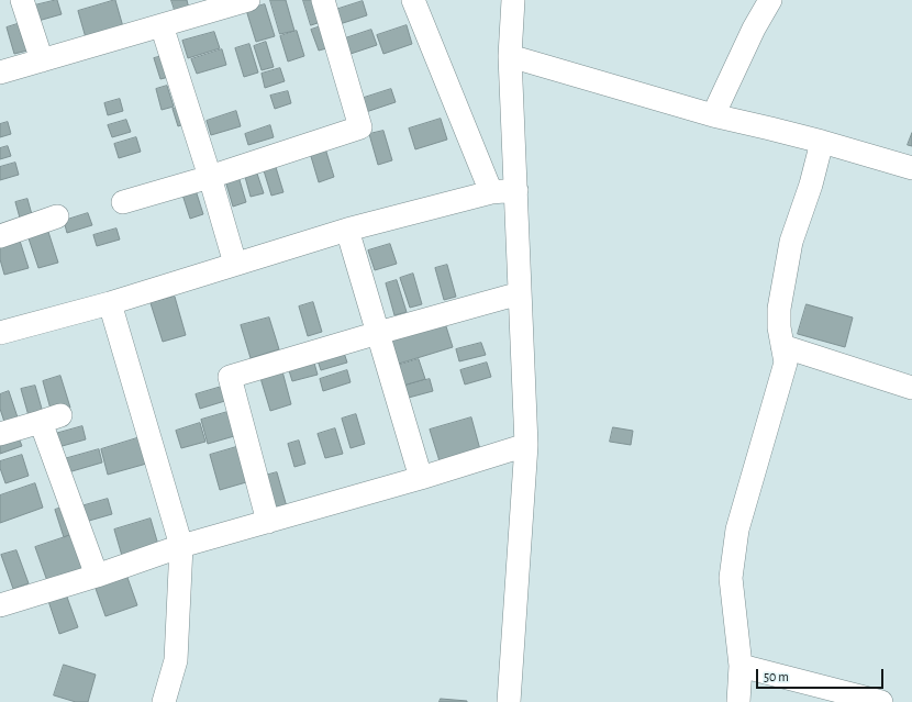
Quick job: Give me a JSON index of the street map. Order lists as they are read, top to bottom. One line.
{"scale_bar":"50 m"}
